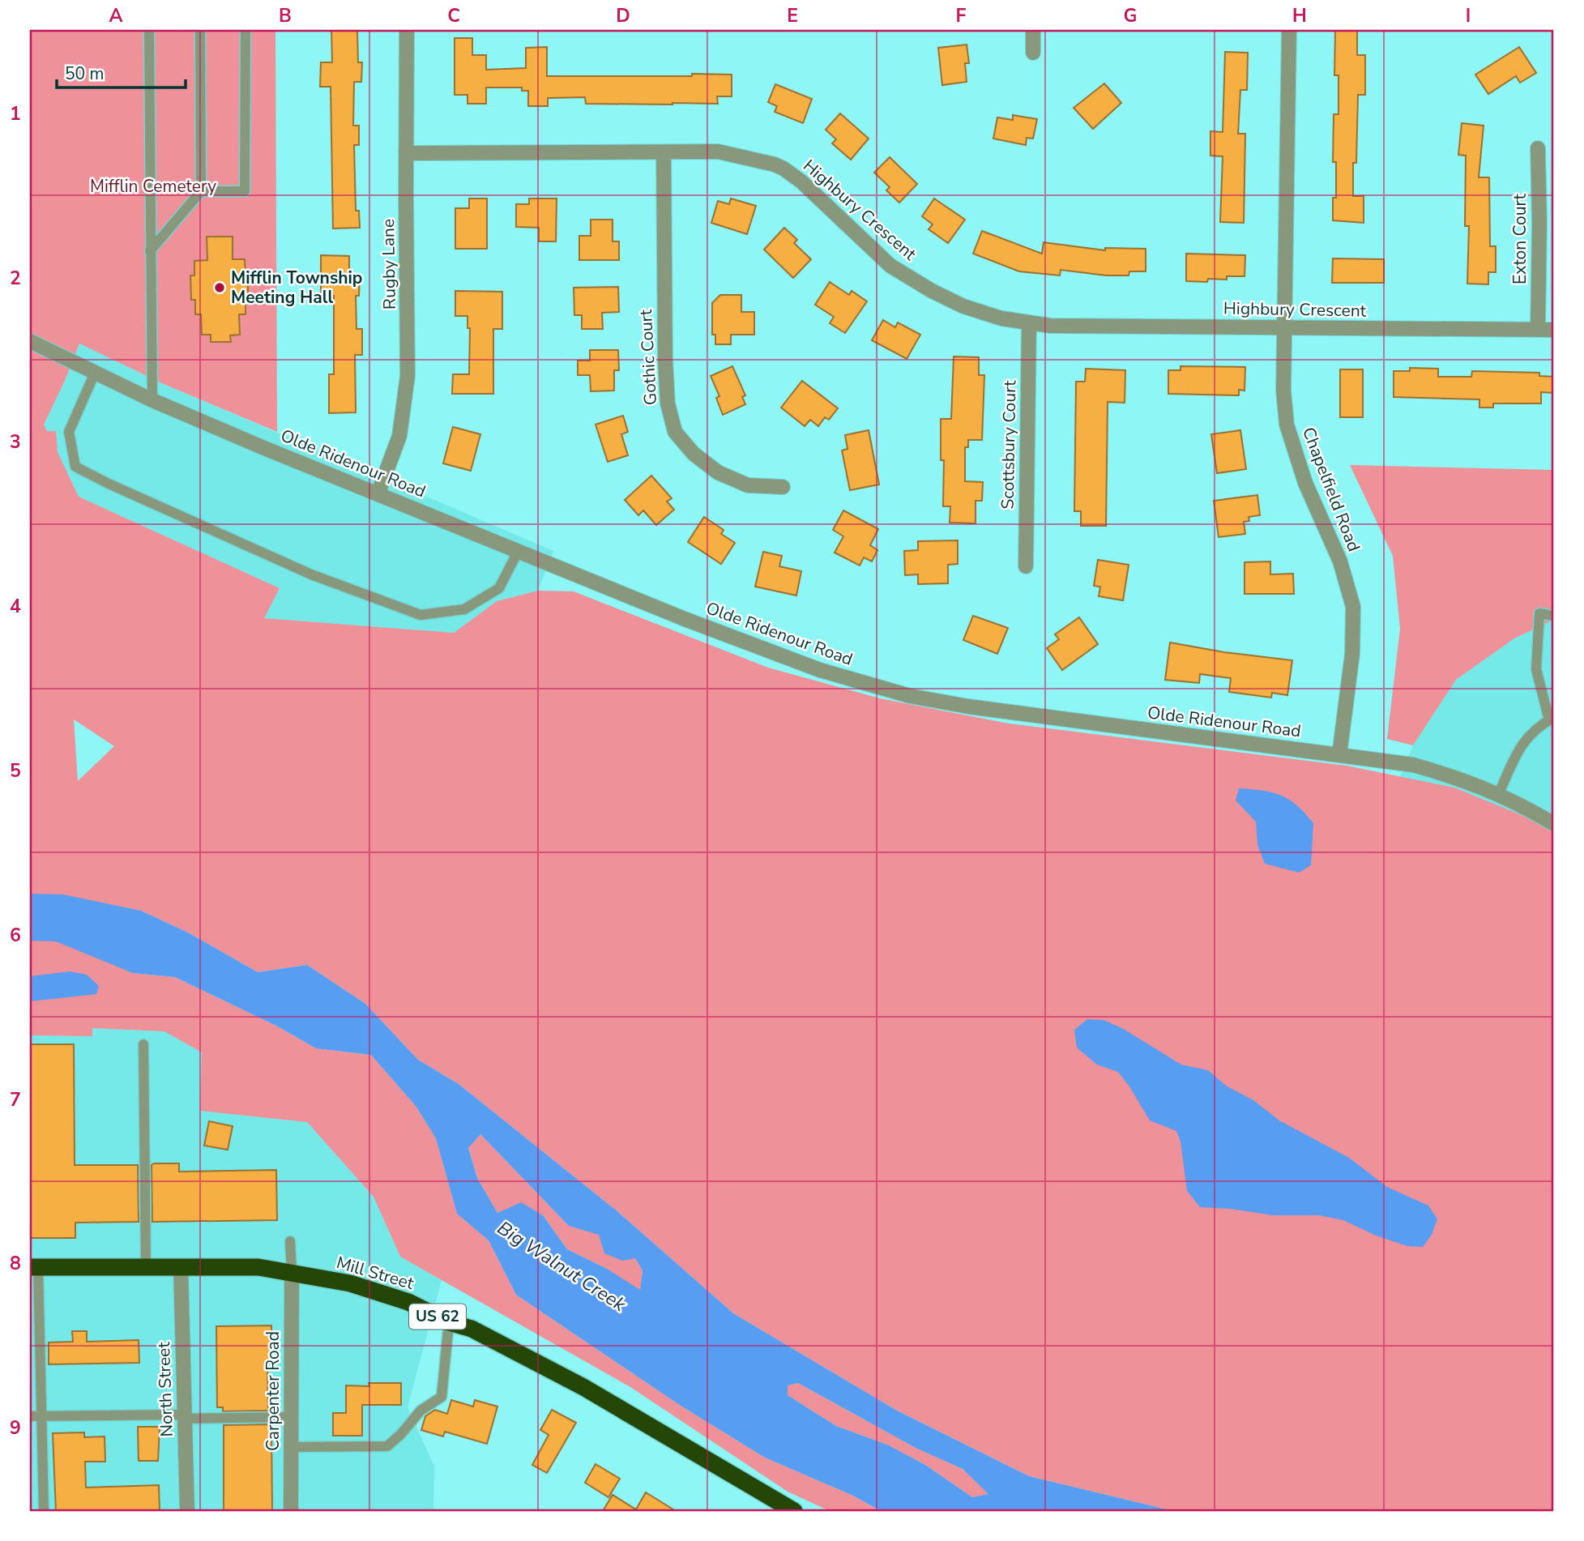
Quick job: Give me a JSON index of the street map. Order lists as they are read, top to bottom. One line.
{"streets":{"highway":["Mill Street","US 62"],"street":["Highbury Crescent","Exton Court","Rugby Lane","Gothic Court","Scottsbury Court","Olde Ridenour Road","Chapelfield Road","North Street","Carpenter Road"]},"crossings":[["Highbury Crescent","Exton Court"],["Highbury Crescent","Rugby Lane"],["Highbury Crescent","Gothic Court"],["Highbury Crescent","Scottsbury Court"],["Highbury Crescent","Chapelfield Road"],["Rugby Lane","Olde Ridenour Road"],["Olde Ridenour Road","Chapelfield Road"],["Mill Street","North Street"],["Mill Street","Carpenter Road"]],"water":["Big Walnut Creek"],"parks":["Mifflin Cemetery"],"places":["Mifflin Township Meeting Hall"],"scale_bar":"50 m","grid":{"columns":["A","B","C","D","E","F","G","H","I"],"rows":["1","2","3","4","5","6","7","8","9"]}}
